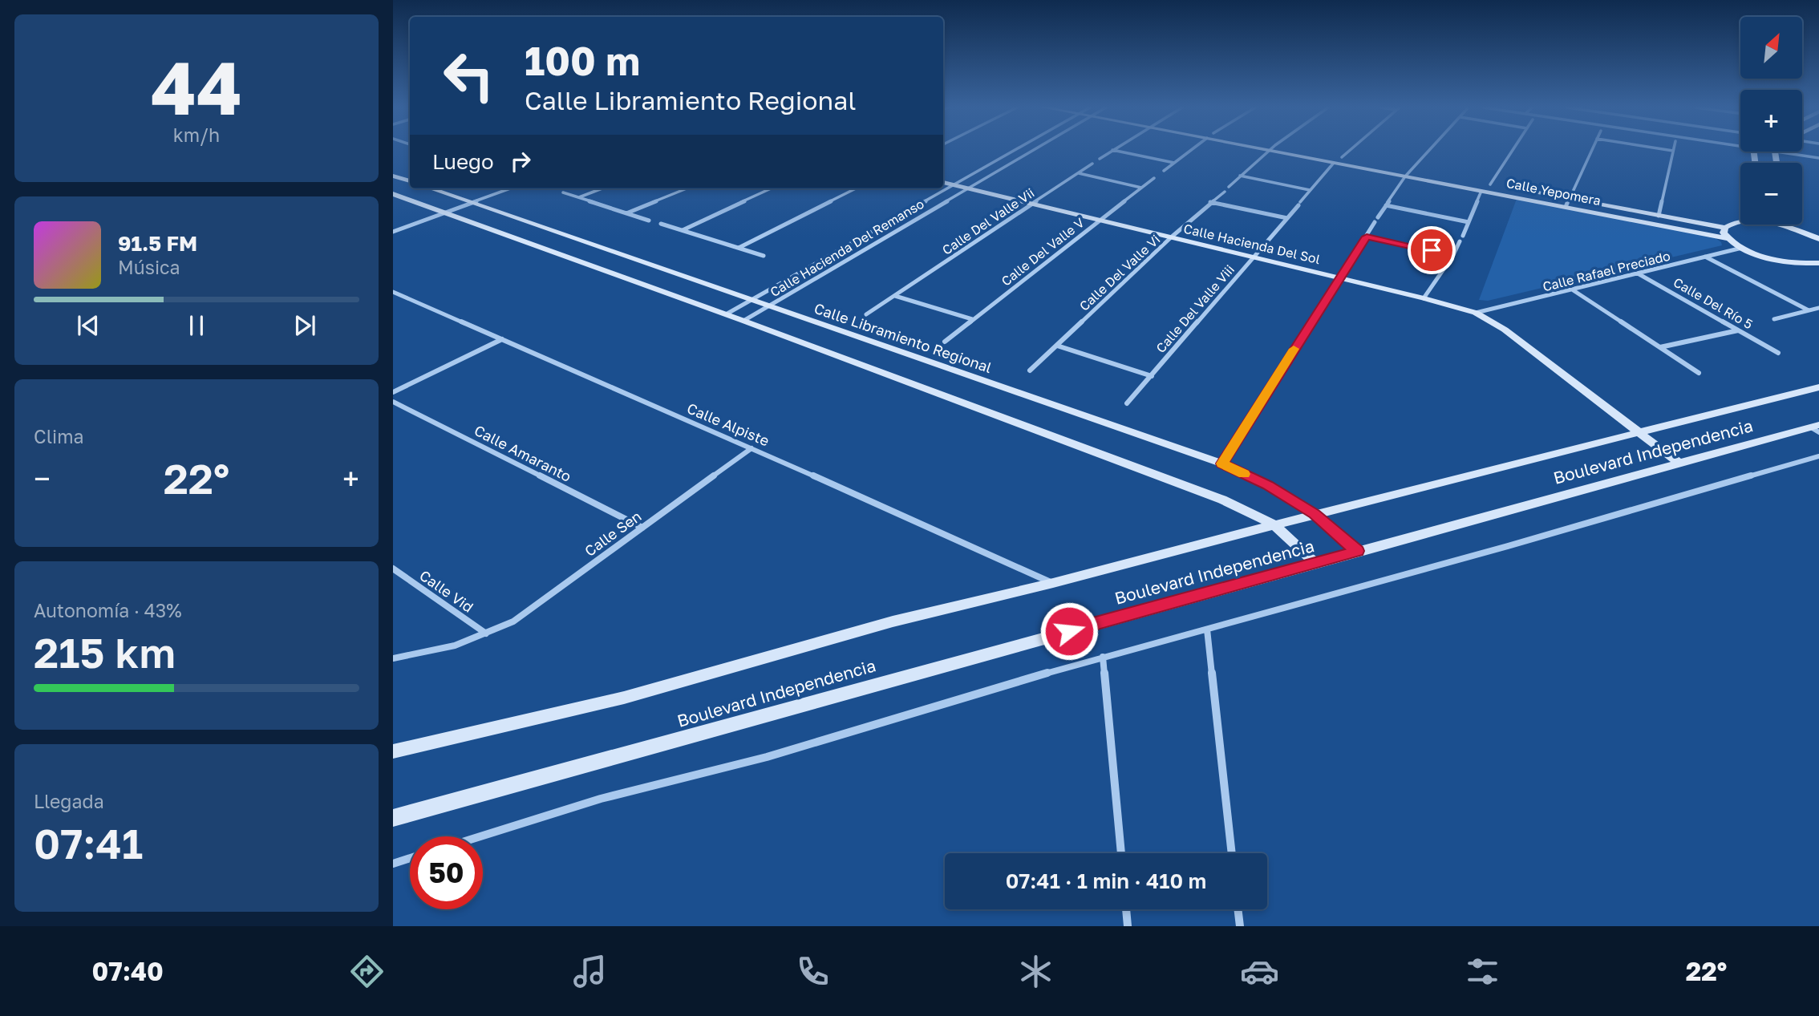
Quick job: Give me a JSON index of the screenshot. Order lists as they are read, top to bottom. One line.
{"streets":{"street":["Calle Yepomera","Calle Del Valle Vii","Calle Hacienda Del Sol","Calle Hacienda Del Remanso","Calle Del Valle V","Calle Rafael Preciado","Calle Del Valle Vi","Calle Del Río 5","Calle Del Valle Viii","Calle Libramiento Regional","Calle Alpiste","Boulevard Independencia","Calle Amaranto","Calle Sen","Calle Vid"]},"crossings":[["Calle Yepomera","Calle Del Valle Viii"],["Calle Del Valle Vii","Calle Hacienda Del Sol"],["Calle Hacienda Del Sol","Calle Hacienda Del Remanso"],["Calle Hacienda Del Sol","Calle Del Valle V"],["Calle Hacienda Del Sol","Calle Rafael Preciado"],["Calle Hacienda Del Sol","Calle Del Valle Vi"],["Calle Hacienda Del Sol","Calle Del Valle Viii"],["Calle Hacienda Del Sol","Boulevard Independencia"],["Calle Hacienda Del Remanso","Calle Libramiento Regional"],["Calle Rafael Preciado","Calle Del Río 5"],["Calle Libramiento Regional","Boulevard Independencia"],["Calle Alpiste","Boulevard Independencia"],["Calle Alpiste","Calle Sen"],["Calle Amaranto","Calle Sen"],["Calle Sen","Calle Vid"]],"north":"top right","page":{"tile":[["44","km/h"],"Clima",["Autonomía · 43%","215 km"],["Llegada","07:41"]],"map_buttons":["+","−"],"turn":["100 m","Calle Libramiento Regional"],"then":"Luego","song":["91.5 FM","Música"],"heat":["−","22°","+"],"limit":"50","trip":"07:41 · 1 min · 410 m","tabs":["07:40","22°"]}}
